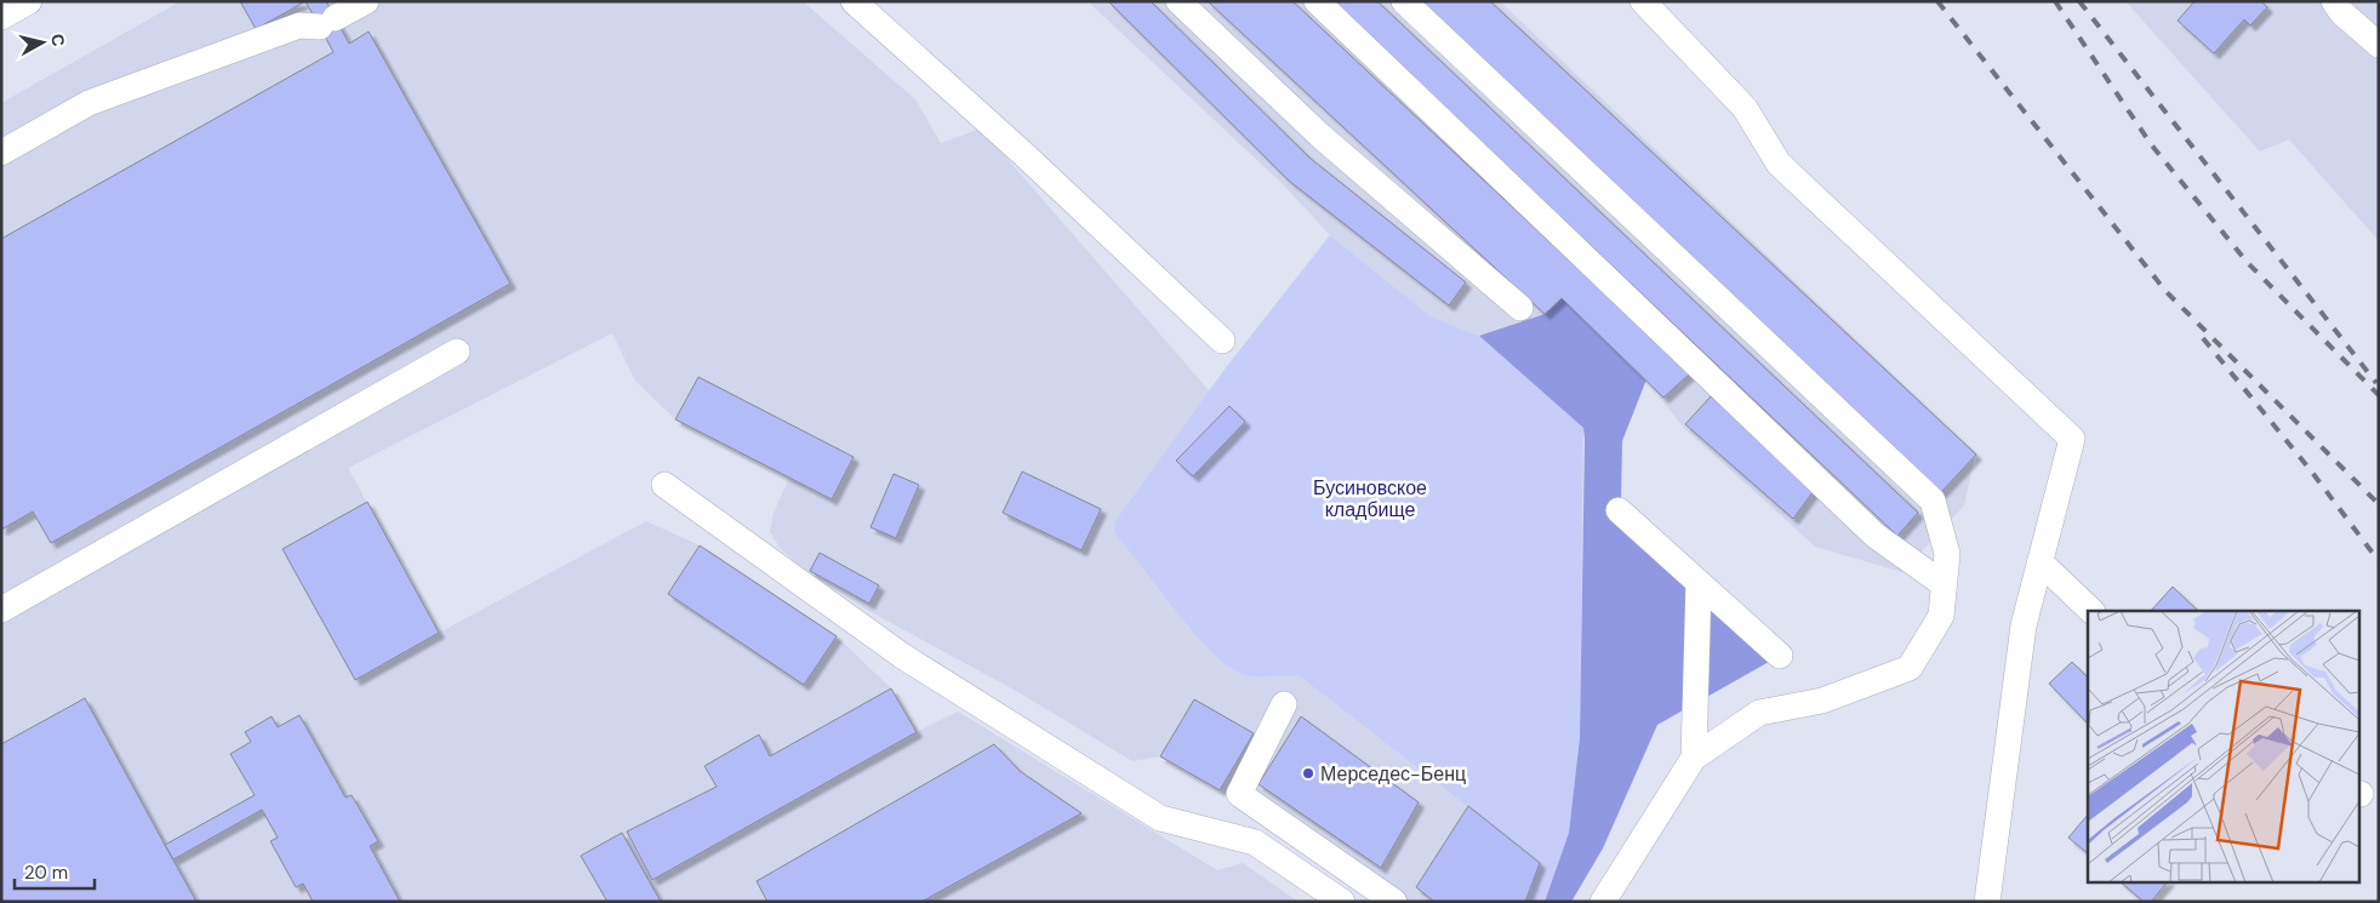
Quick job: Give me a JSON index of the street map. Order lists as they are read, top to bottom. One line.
{"parks":["Бусиновское кладбище"],"places":["Мерседес-Бенц"],"scale_bar":"20 m","north":"right"}
